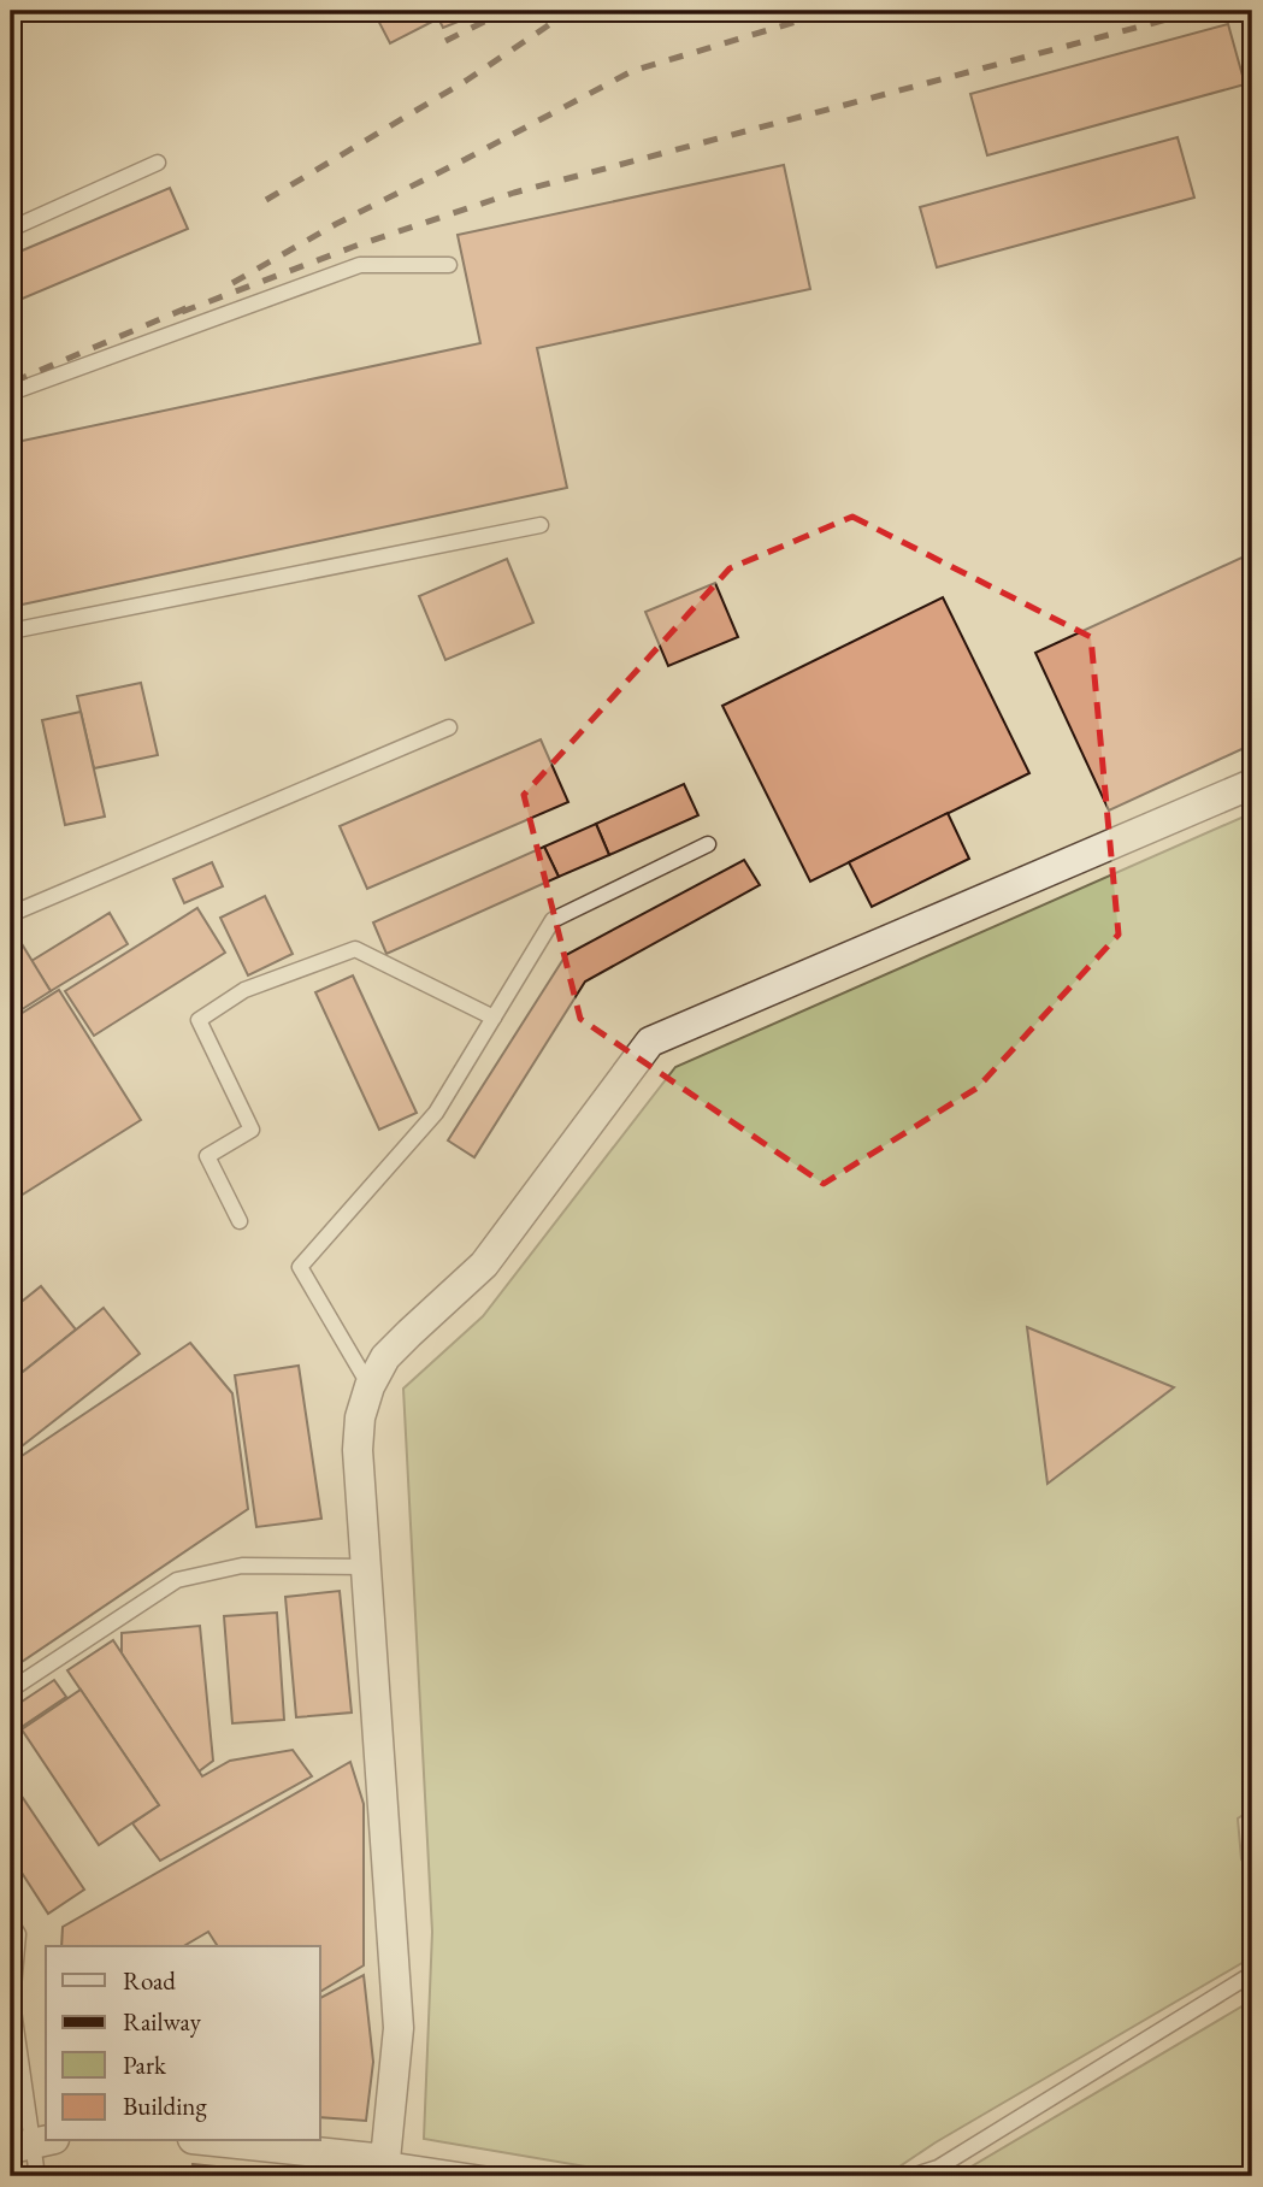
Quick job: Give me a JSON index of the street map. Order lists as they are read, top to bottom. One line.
{"legend":["Road","Railway","Park","Building"]}
